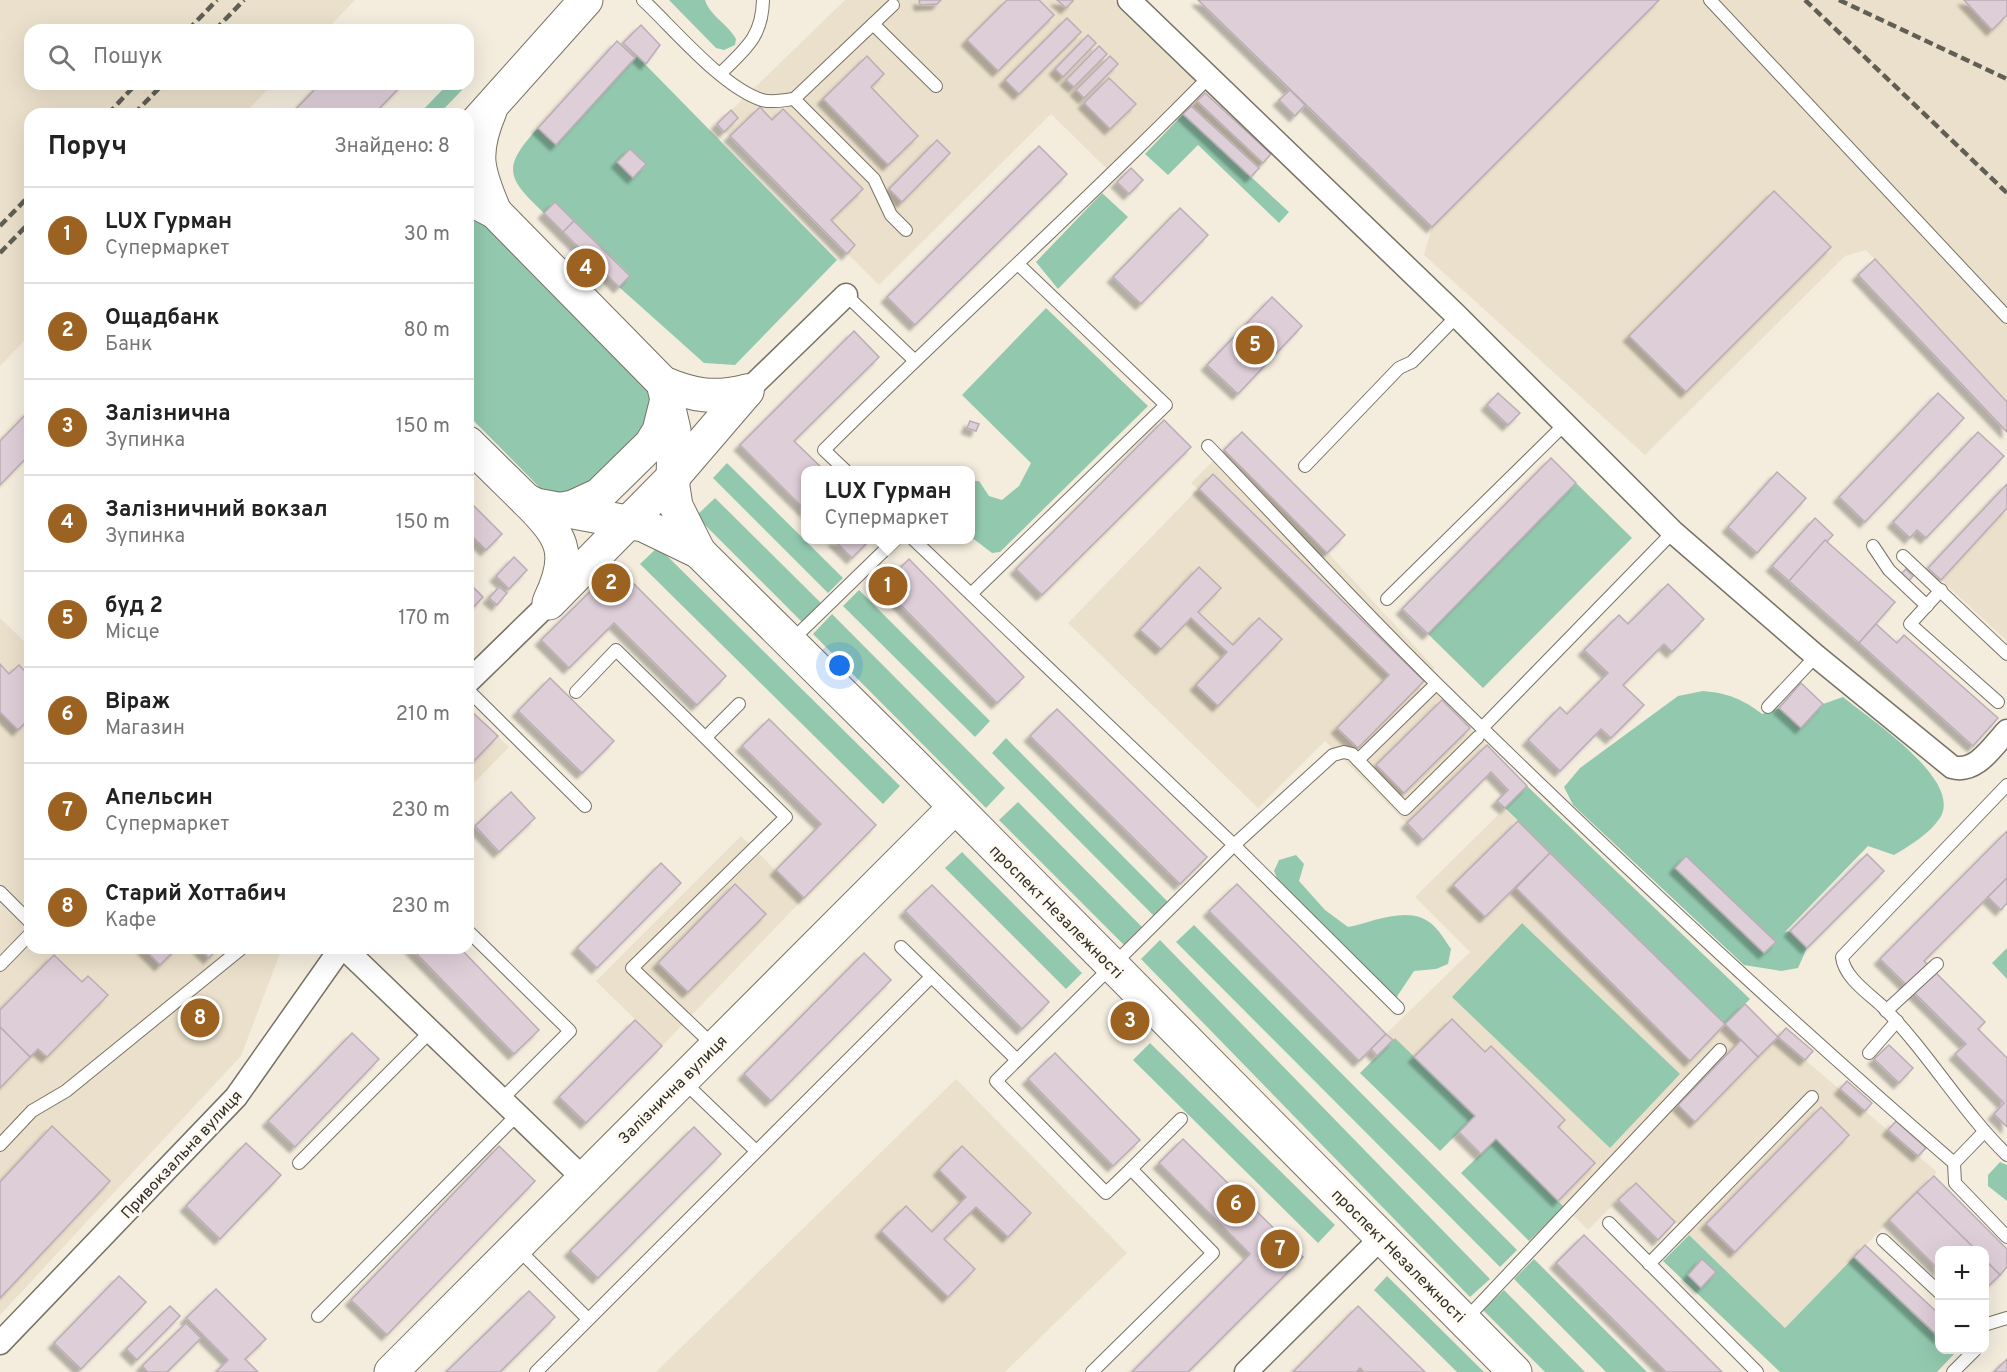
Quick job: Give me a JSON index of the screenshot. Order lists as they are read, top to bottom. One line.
{"streets":{"main road":["проспект Незалежності","Залізнична вулиця"],"street":["Привокзальна вулиця"]},"crossings":[["проспект Незалежності","Залізнична вулиця"],["Залізнична вулиця","Привокзальна вулиця"]],"page":{"search":"Пошук","heading":["Поруч","Знайдено: 8"],"list":[{"mark":"1","name":"LUX Гурман","note":"Супермаркет","value":"30 m"},{"mark":"2","name":"Ощадбанк","note":"Банк","value":"80 m"},{"mark":"3","name":"Залізнична","note":"Зупинка","value":"150 m"},{"mark":"4","name":"Залізничний вокзал","note":"Зупинка","value":"150 m"},{"mark":"5","name":"буд 2","note":"Місце","value":"170 m"},{"mark":"6","name":"Віраж","note":"Магазин","value":"210 m"},{"mark":"7","name":"Апельсин","note":"Супермаркет","value":"230 m"},{"mark":"8","name":"Старий Хоттабич","note":"Кафе","value":"230 m"}],"pins":["4","5","2","1","8","3","6","7"],"popup":["LUX Гурман","Супермаркет"],"map_buttons":["+","−"]}}
